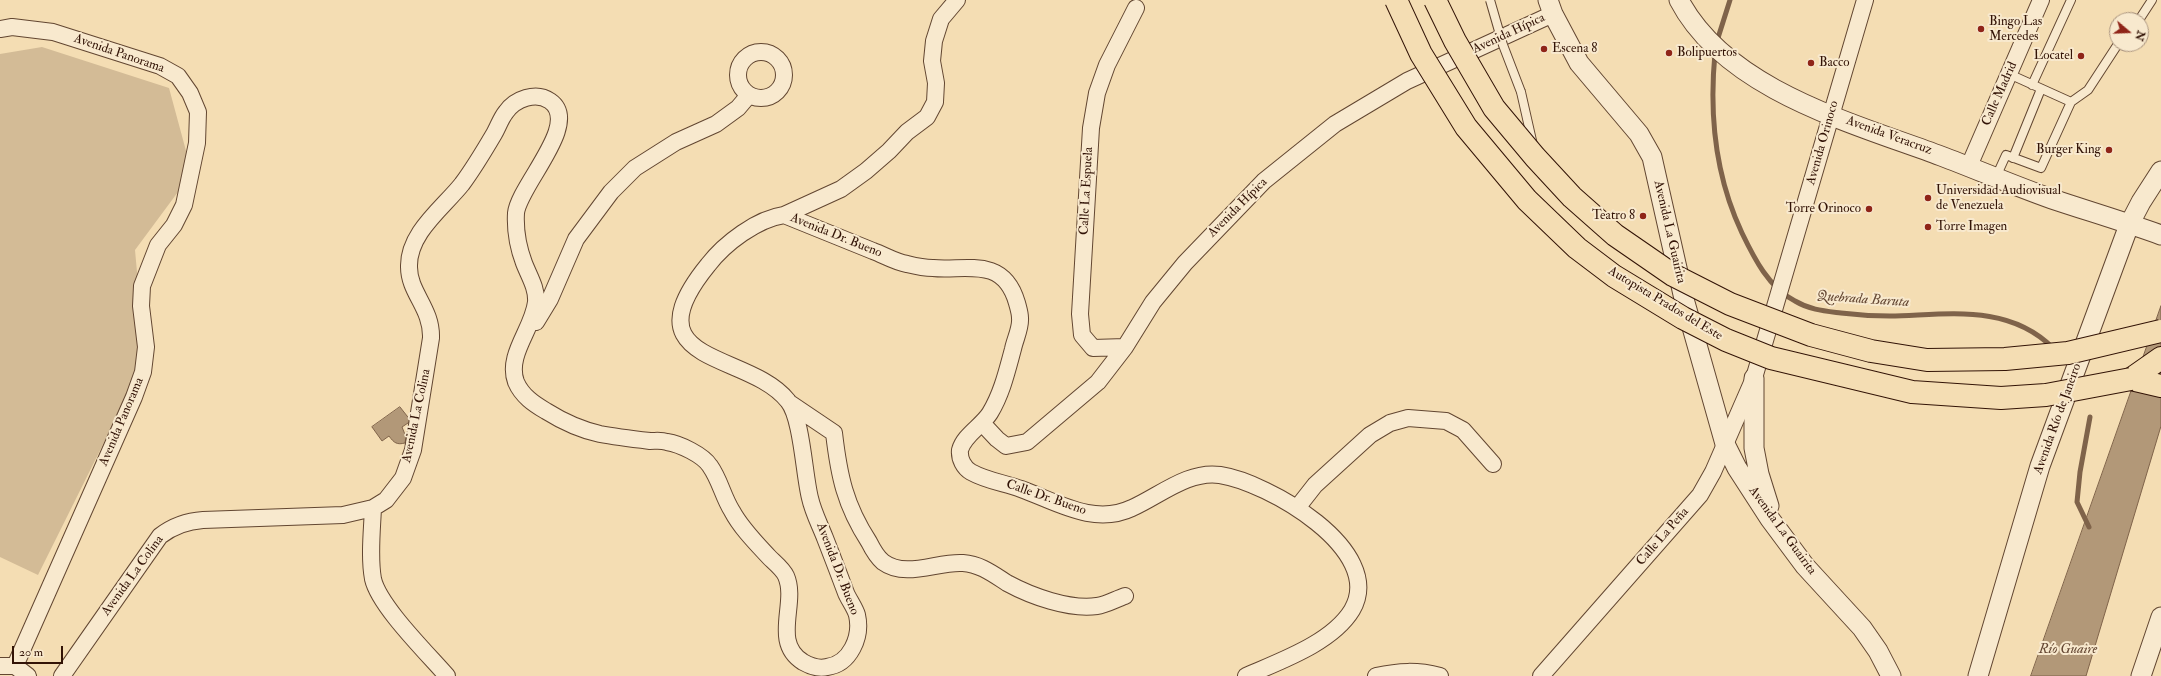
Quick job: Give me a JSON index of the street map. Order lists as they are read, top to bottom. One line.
{"streets":{"highway":["Autopista Prados del Este"],"street":["Avenida Hípica","Avenida Panorama","Calle Madrid","Avenida Veracruz","Avenida Orinoco","Calle La Espuela","Avenida La Guairita","Avenida Dr. Bueno","Avenida La Colina","Avenida Río de Janeiro","Calle Dr. Bueno","Calle La Peña"]},"crossings":[["Avenida Hípica","Calle La Espuela"],["Avenida Hípica","Avenida La Guairita"],["Avenida Hípica","Avenida Dr. Bueno"],["Avenida Hípica","Calle Dr. Bueno"],["Calle Madrid","Avenida Veracruz"],["Avenida Veracruz","Avenida Orinoco"],["Avenida Veracruz","Avenida Río de Janeiro"],["Avenida Orinoco","Calle La Peña"],["Avenida La Guairita","Calle La Peña"],["Avenida Dr. Bueno","Avenida La Colina"],["Avenida Dr. Bueno","Calle Dr. Bueno"]],"water":["Quebrada Baruta","Río Guaire"],"places":["Bingo Las Mercedes","Escena 8","Bolipuertos","Locatel","Bacco","Burger King","Universidad Audiovisual de Venezuela","Torre Orinoco","Teatro 8","Torre Imagen"],"scale_bar":"20 m","north":"right"}
